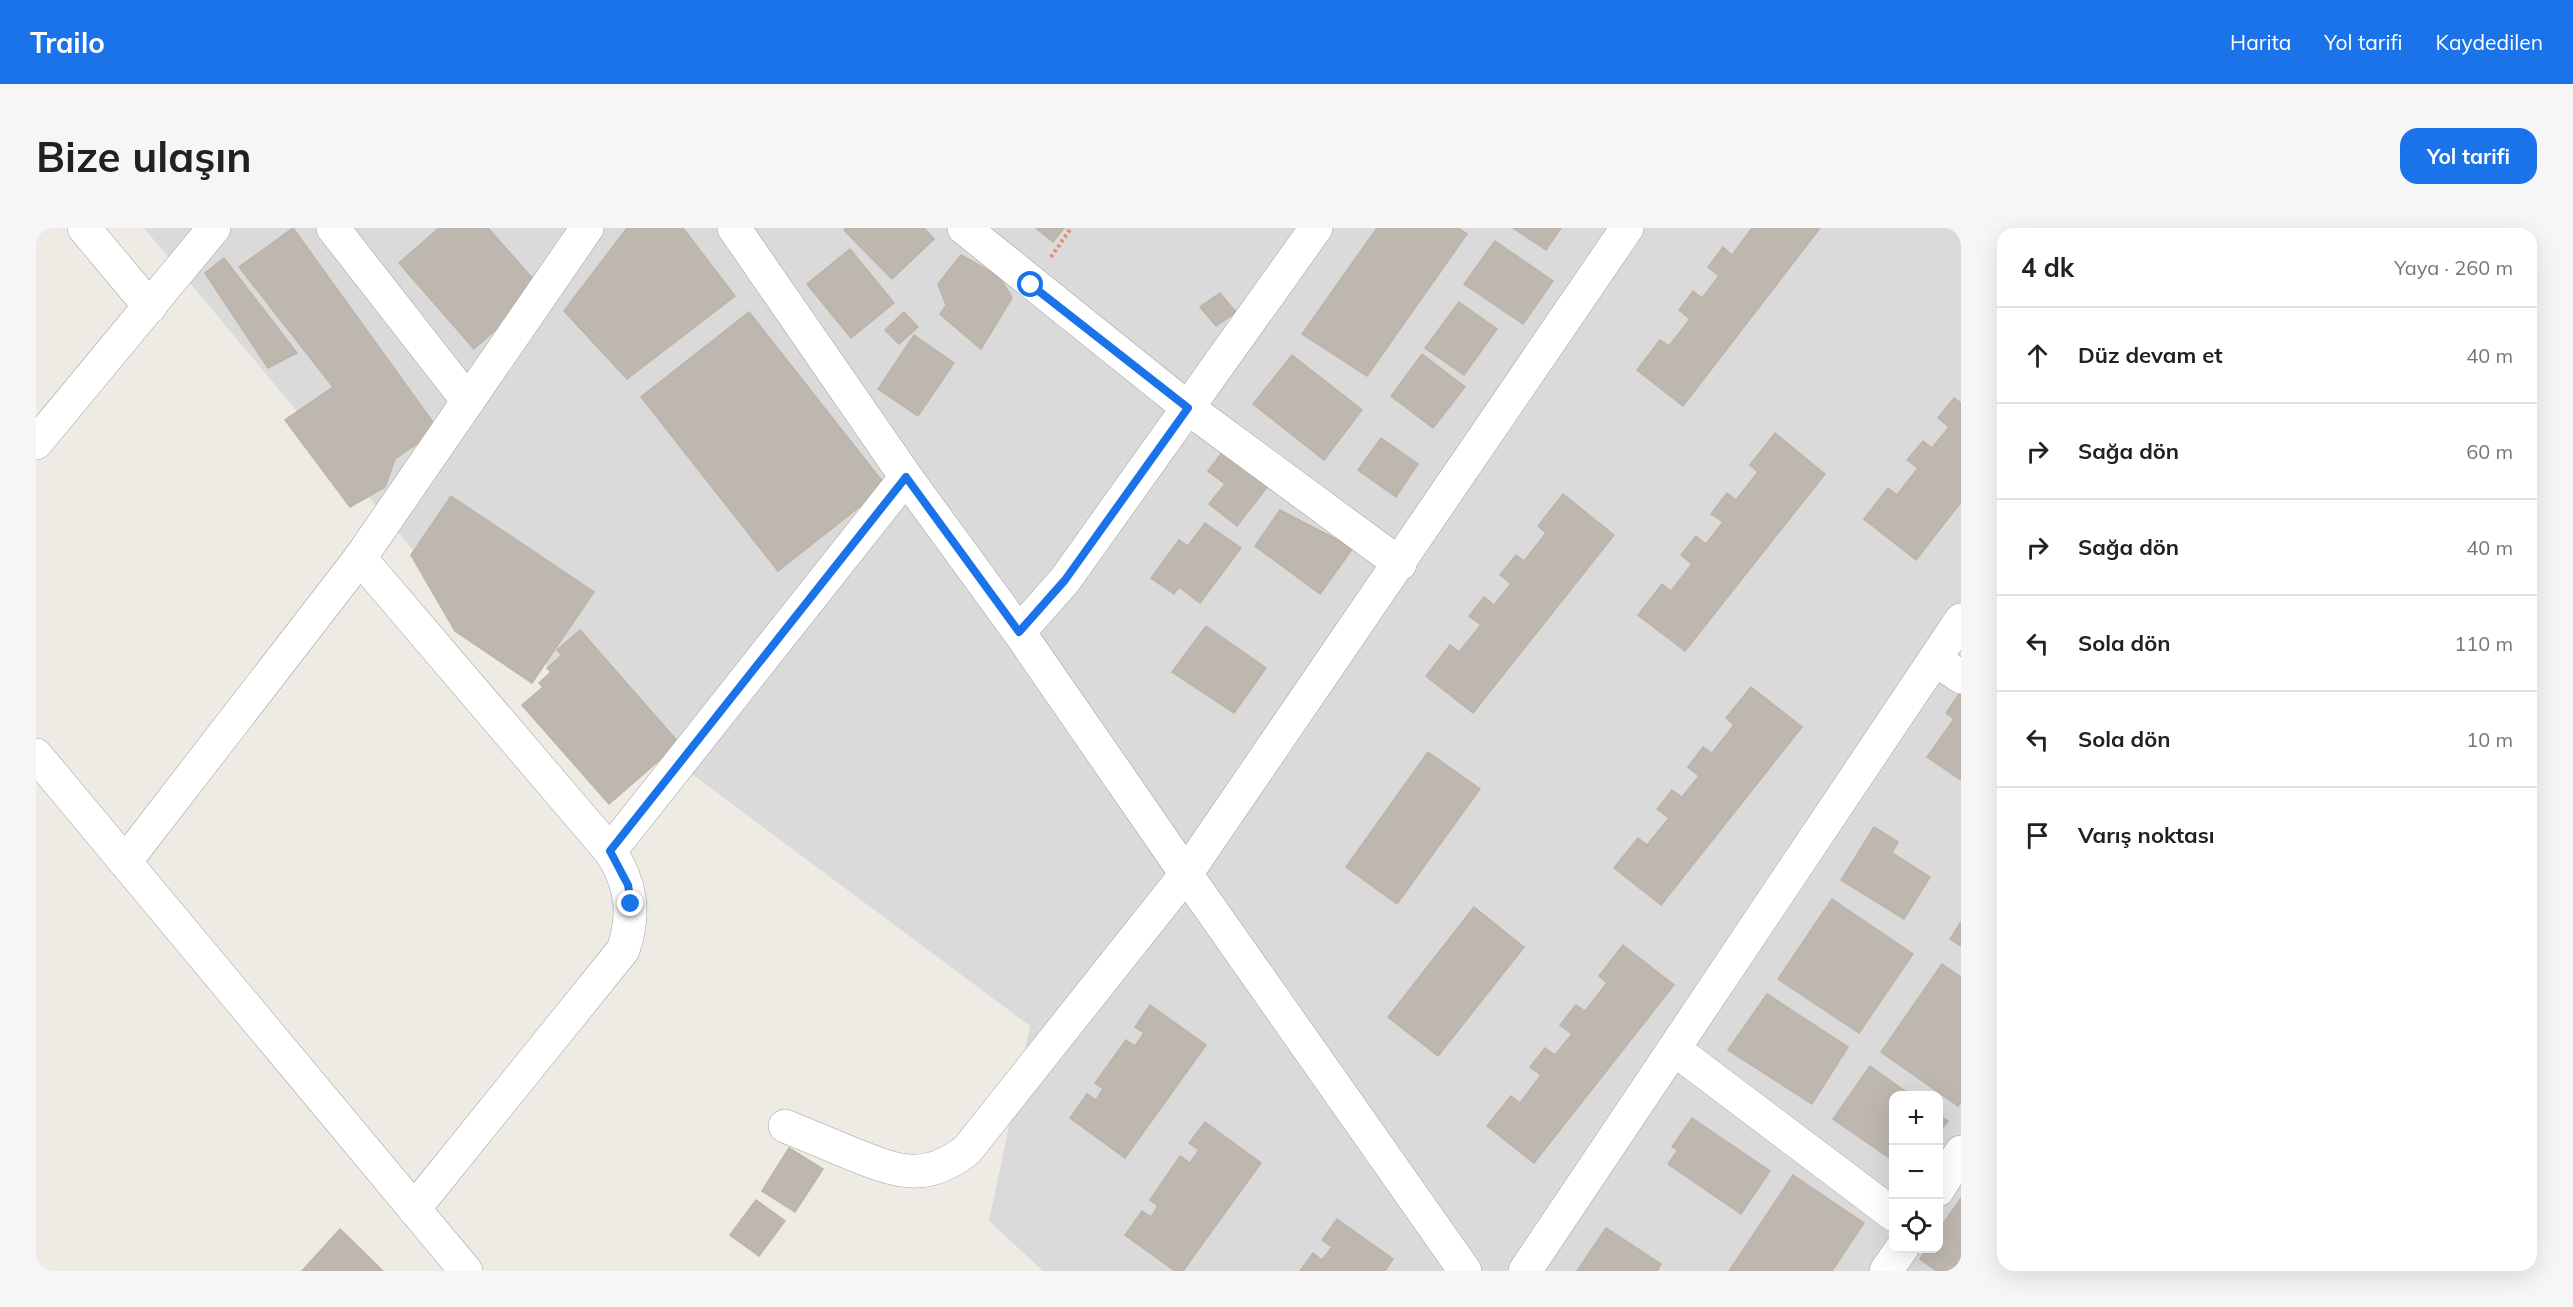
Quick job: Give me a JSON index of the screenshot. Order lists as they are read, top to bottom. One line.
{"page":{"header":"Trailo","nav":["Harita","Yol tarifi","Kaydedilen"],"buttons":"Yol tarifi","title":"Bize ulaşın","heading":["4 dk","Yaya · 260 m"],"list":[["Düz devam et","40 m"],["Sağa dön","60 m"],["Sağa dön","40 m"],["Sola dön","110 m"],["Sola dön","10 m"],"Varış noktası"],"map_buttons":["+","−"]}}
